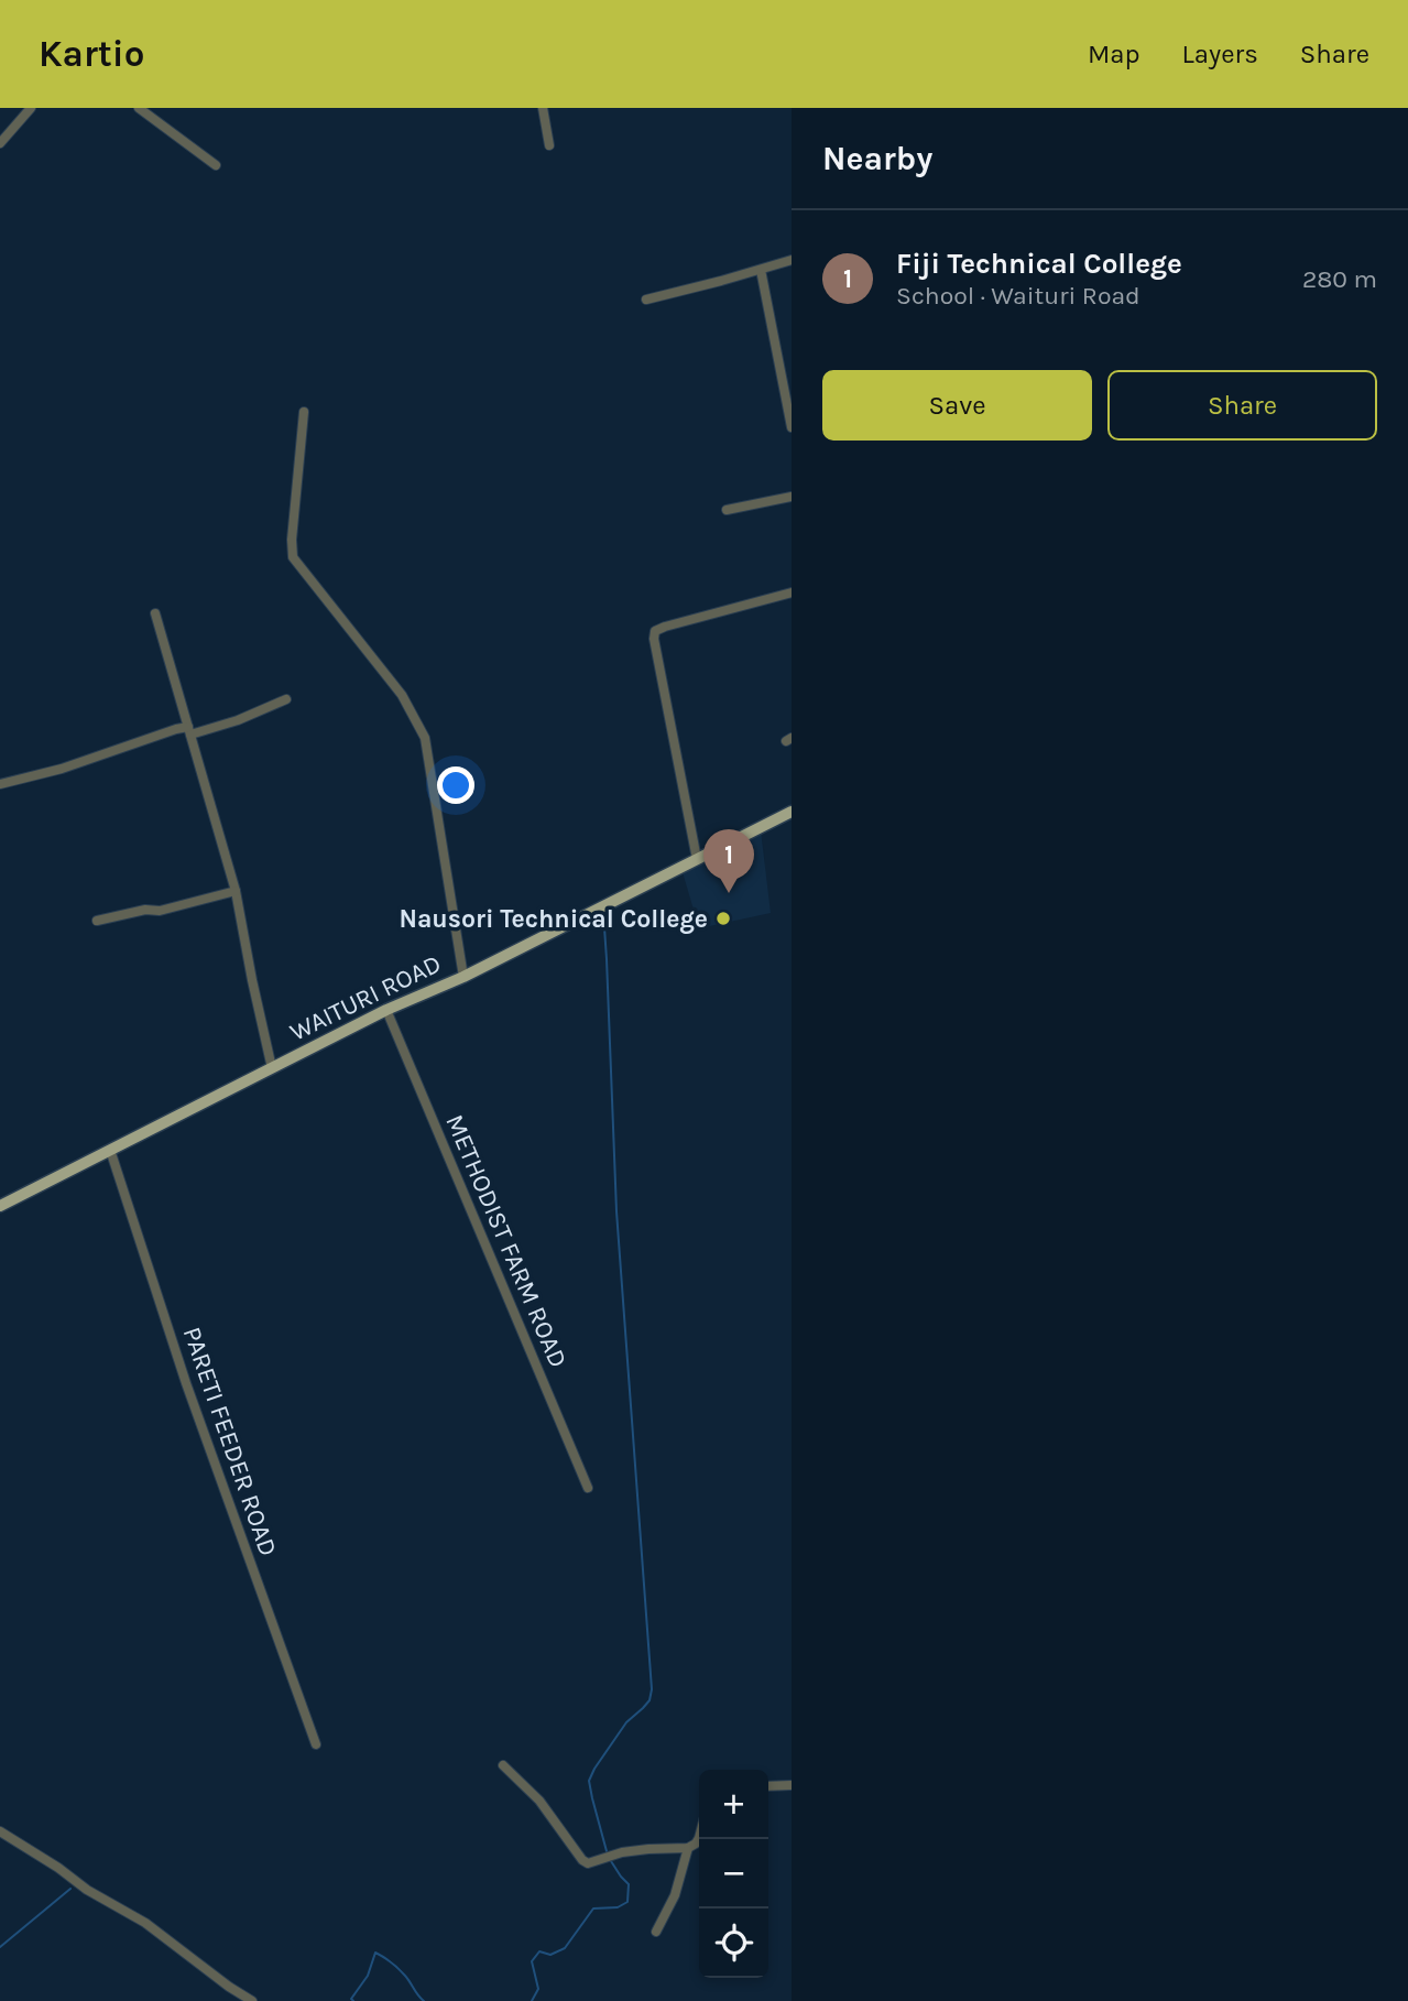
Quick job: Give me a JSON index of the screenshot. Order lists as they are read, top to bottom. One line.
{"streets":{"main road":["WAITURI ROAD"],"street":["METHODIST FARM ROAD","PARETI FEEDER ROAD"]},"crossings":[["WAITURI ROAD","METHODIST FARM ROAD"],["WAITURI ROAD","PARETI FEEDER ROAD"]],"places":["Nausori Technical College"],"page":{"header":"Kartio","nav":["Map","Layers","Share"],"heading":"Nearby","list":[{"mark":"1","name":"Fiji Technical College","note":"School · Waituri Road","value":"280 m"}],"buttons":["Save","Share"],"pins":"1","map_buttons":["+","−"]}}
